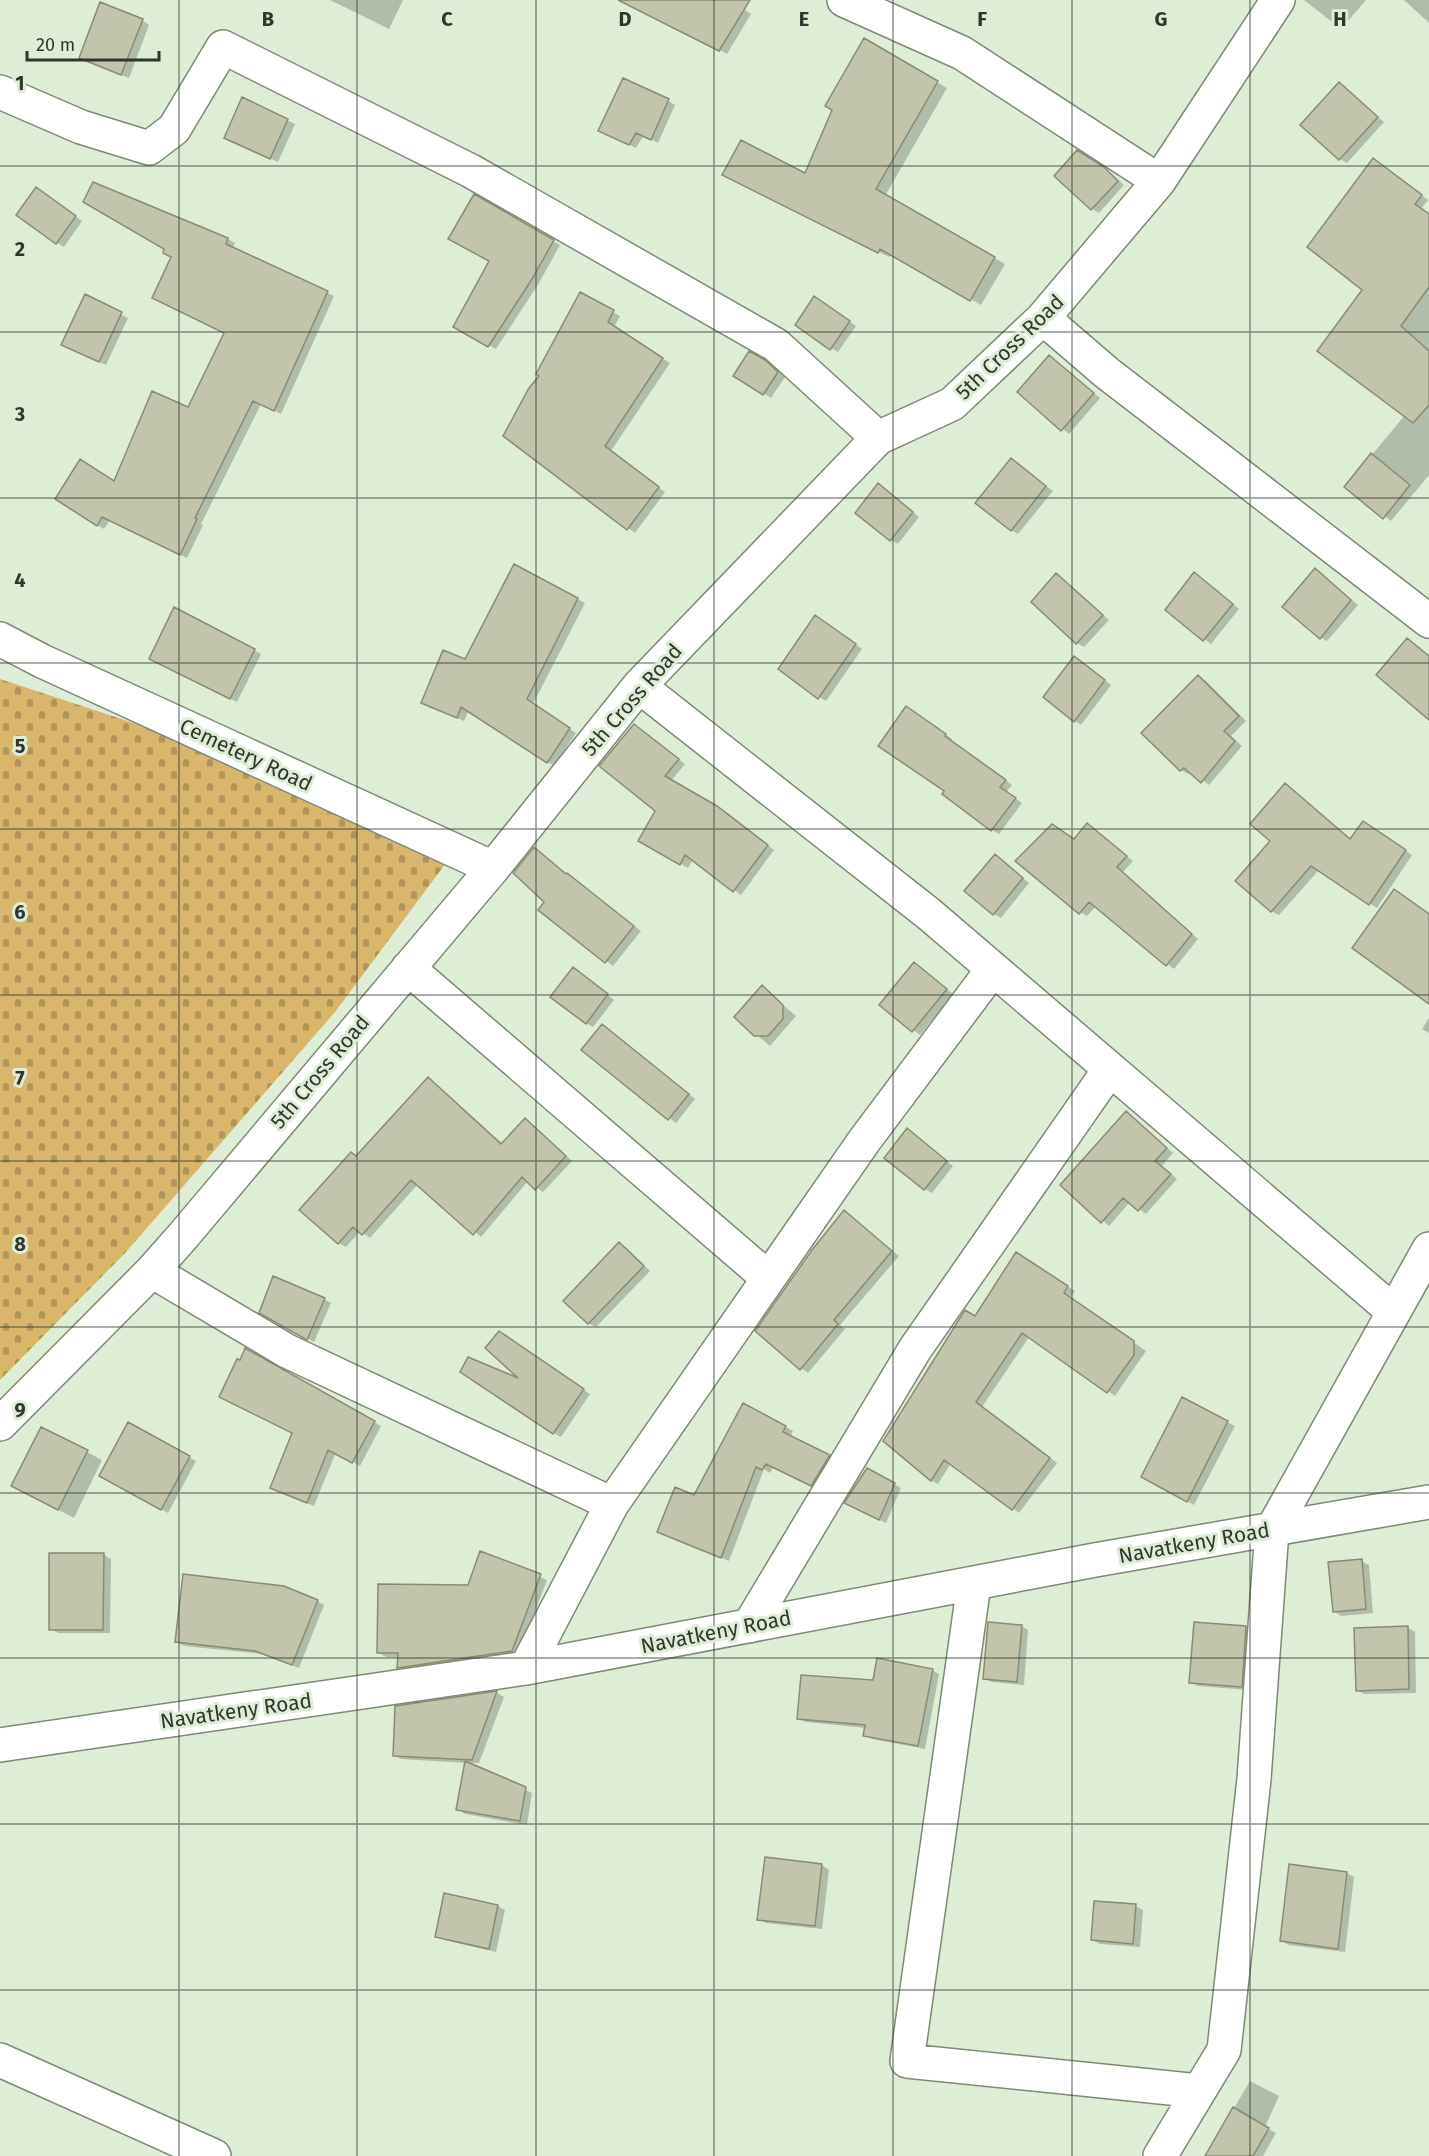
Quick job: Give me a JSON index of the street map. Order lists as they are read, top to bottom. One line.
{"streets":{"street":["5th Cross Road","Cemetery Road","Navatkeny Road"]},"crossings":[["5th Cross Road","Cemetery Road"]],"scale_bar":"20 m","grid":{"columns":["B","C","D","E","F","G","H"],"rows":["1","2","3","4","5","6","7","8","9"]}}
